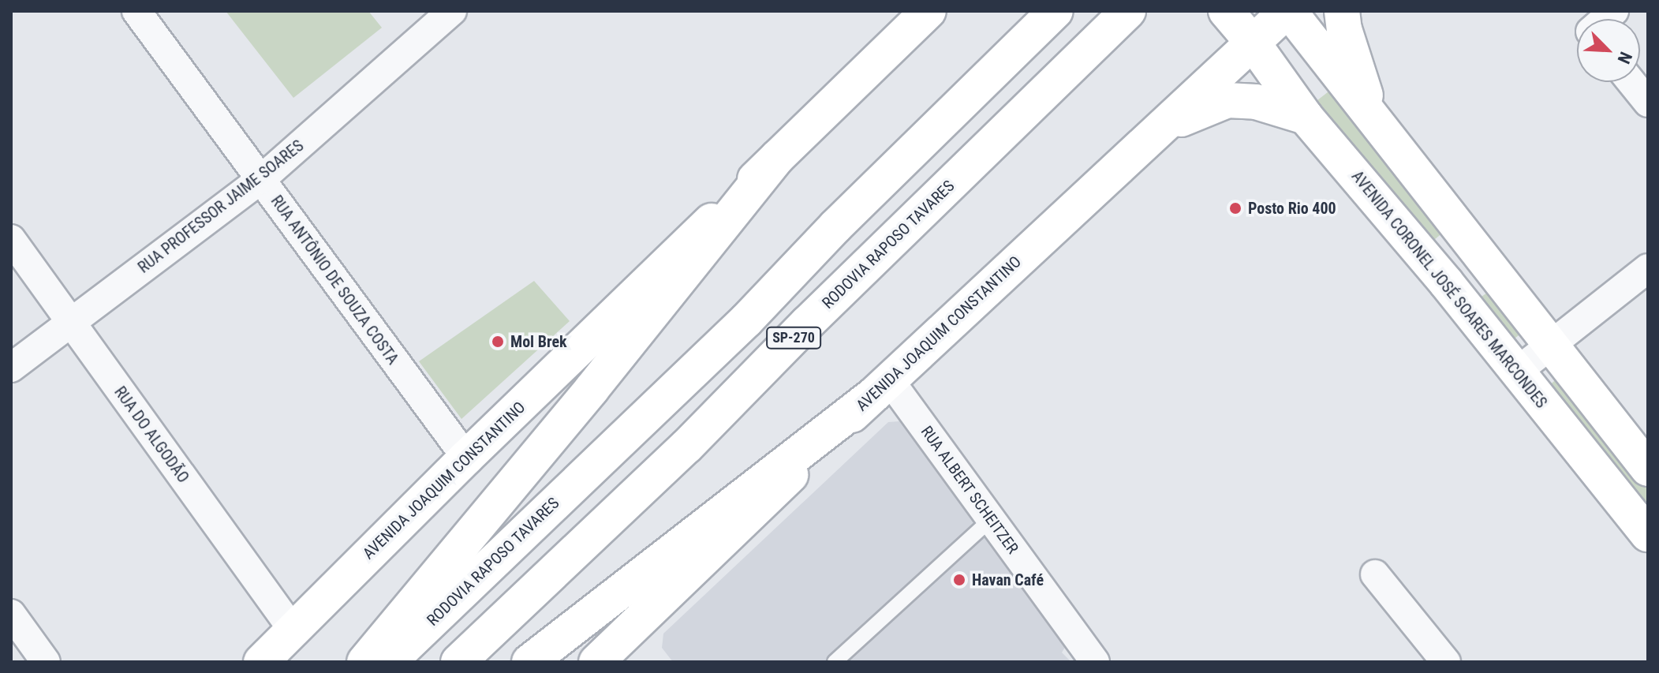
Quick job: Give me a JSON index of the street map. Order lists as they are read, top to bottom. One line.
{"streets":{"main road":["RODOVIA RAPOSO TAVARES","AVENIDA CORONEL JOSÉ SOARES MARCONDES","AVENIDA JOAQUIM CONSTANTINO","SP-270"],"street":["RUA PROFESSOR JAIME SOARES","RUA ANTÔNIO DE SOUZA COSTA","RUA DO ALGODÃO","RUA ALBERT SCHEITZER"]},"crossings":[["RUA PROFESSOR JAIME SOARES","RUA ANTÔNIO DE SOUZA COSTA"],["RUA PROFESSOR JAIME SOARES","RUA DO ALGODÃO"],["RUA ANTÔNIO DE SOUZA COSTA","AVENIDA JOAQUIM CONSTANTINO"],["AVENIDA CORONEL JOSÉ SOARES MARCONDES","AVENIDA JOAQUIM CONSTANTINO"],["AVENIDA JOAQUIM CONSTANTINO","RUA DO ALGODÃO"],["AVENIDA JOAQUIM CONSTANTINO","RUA ALBERT SCHEITZER"]],"places":["Posto Rio 400","Mol Brek","Havan Café"],"north":"bottom right"}
